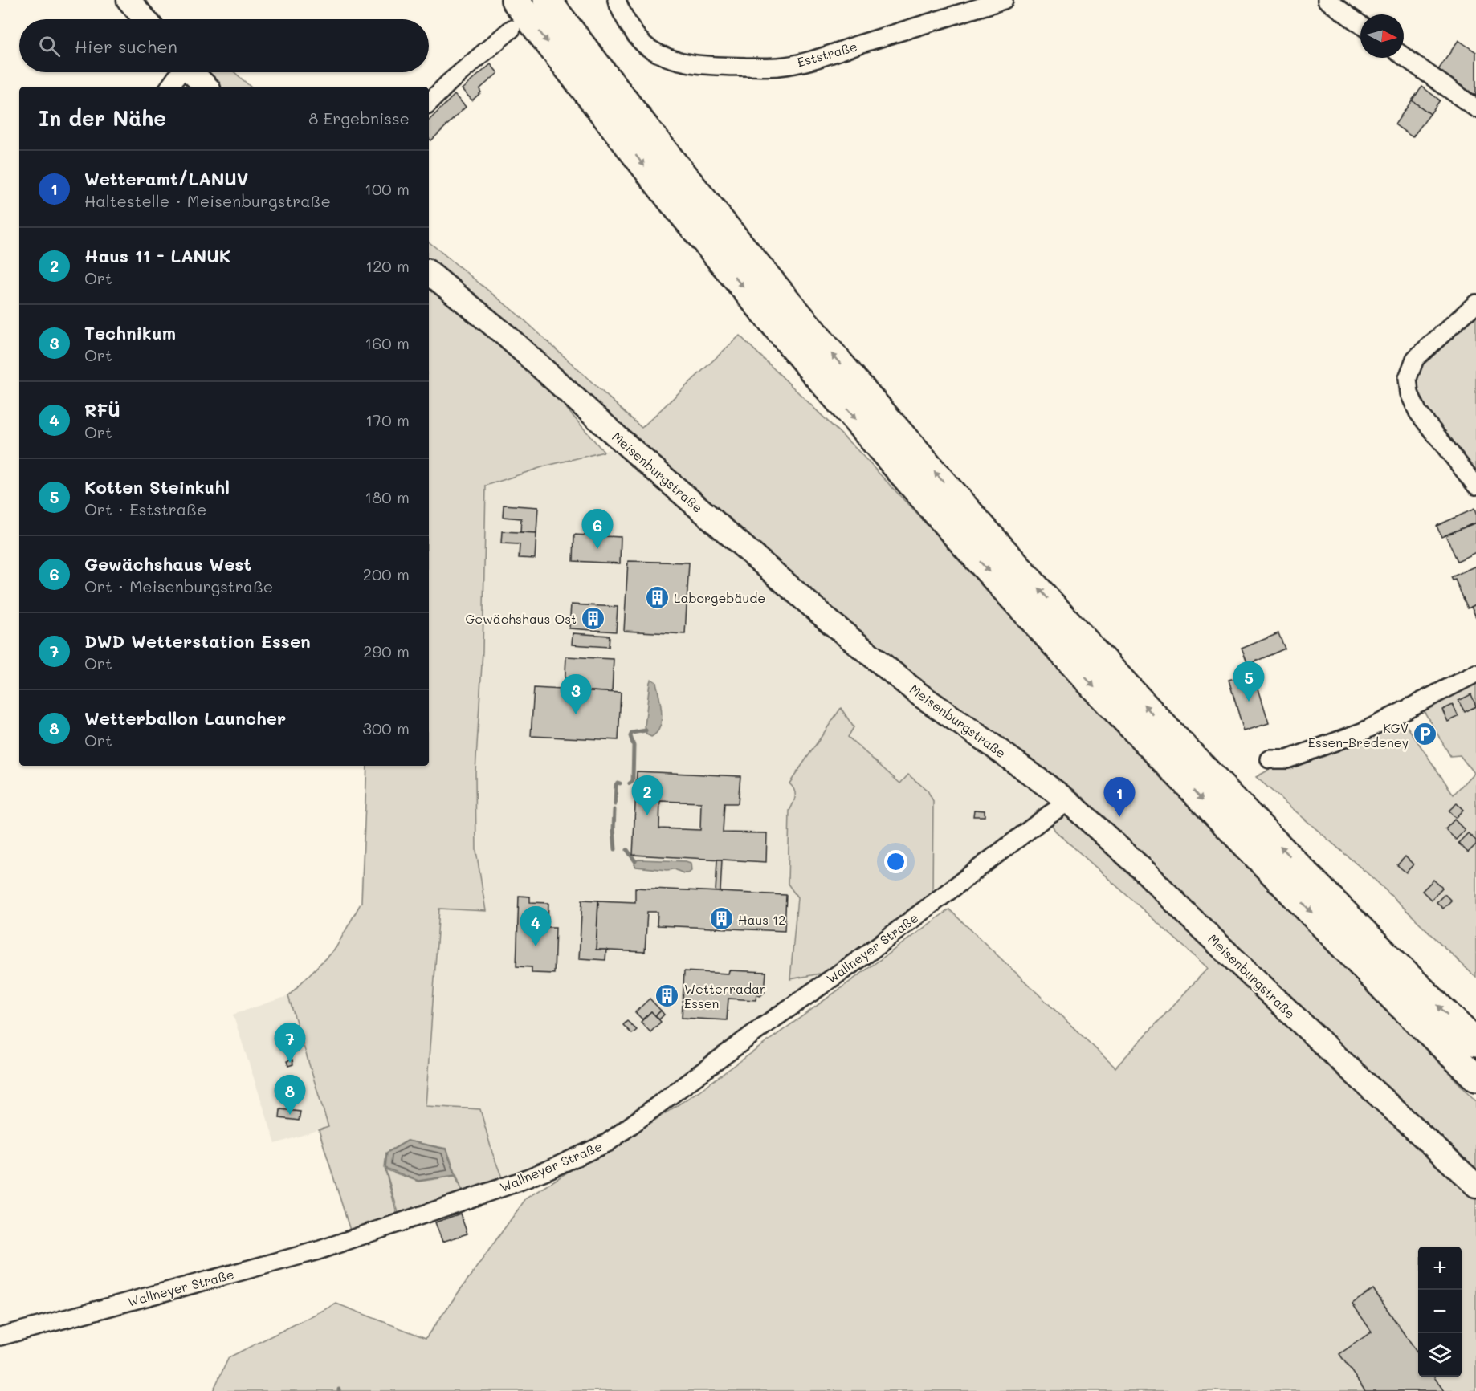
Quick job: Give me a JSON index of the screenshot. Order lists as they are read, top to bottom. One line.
{"streets":{"main road":["Meisenburgstraße"],"street":["Eststraße","Wallneyer Straße"]},"crossings":[["Meisenburgstraße","Wallneyer Straße"]],"places":{"building":["Laborgebäude","Gewächshaus Ost","Haus 12","Wetterradar Essen"],"parking":["KGV Essen-Bredeney"]},"north":"right","page":{"search":"Hier suchen","heading":["In der Nähe","8 Ergebnisse"],"list":[{"mark":"1","name":"Wetteramt/LANUV","note":"Haltestelle · Meisenburgstraße","value":"100 m"},{"mark":"2","name":"Haus 11 - LANUK","note":"Ort","value":"120 m"},{"mark":"3","name":"Technikum","note":"Ort","value":"160 m"},{"mark":"4","name":"RFÜ","note":"Ort","value":"170 m"},{"mark":"5","name":"Kotten Steinkuhl","note":"Ort · Eststraße","value":"180 m"},{"mark":"6","name":"Gewächshaus West","note":"Ort · Meisenburgstraße","value":"200 m"},{"mark":"7","name":"DWD Wetterstation Essen","note":"Ort","value":"290 m"},{"mark":"8","name":"Wetterballon Launcher","note":"Ort","value":"300 m"}],"pins":["6","5","3","2","1","4","7","8"],"map_buttons":["+","−"]}}
